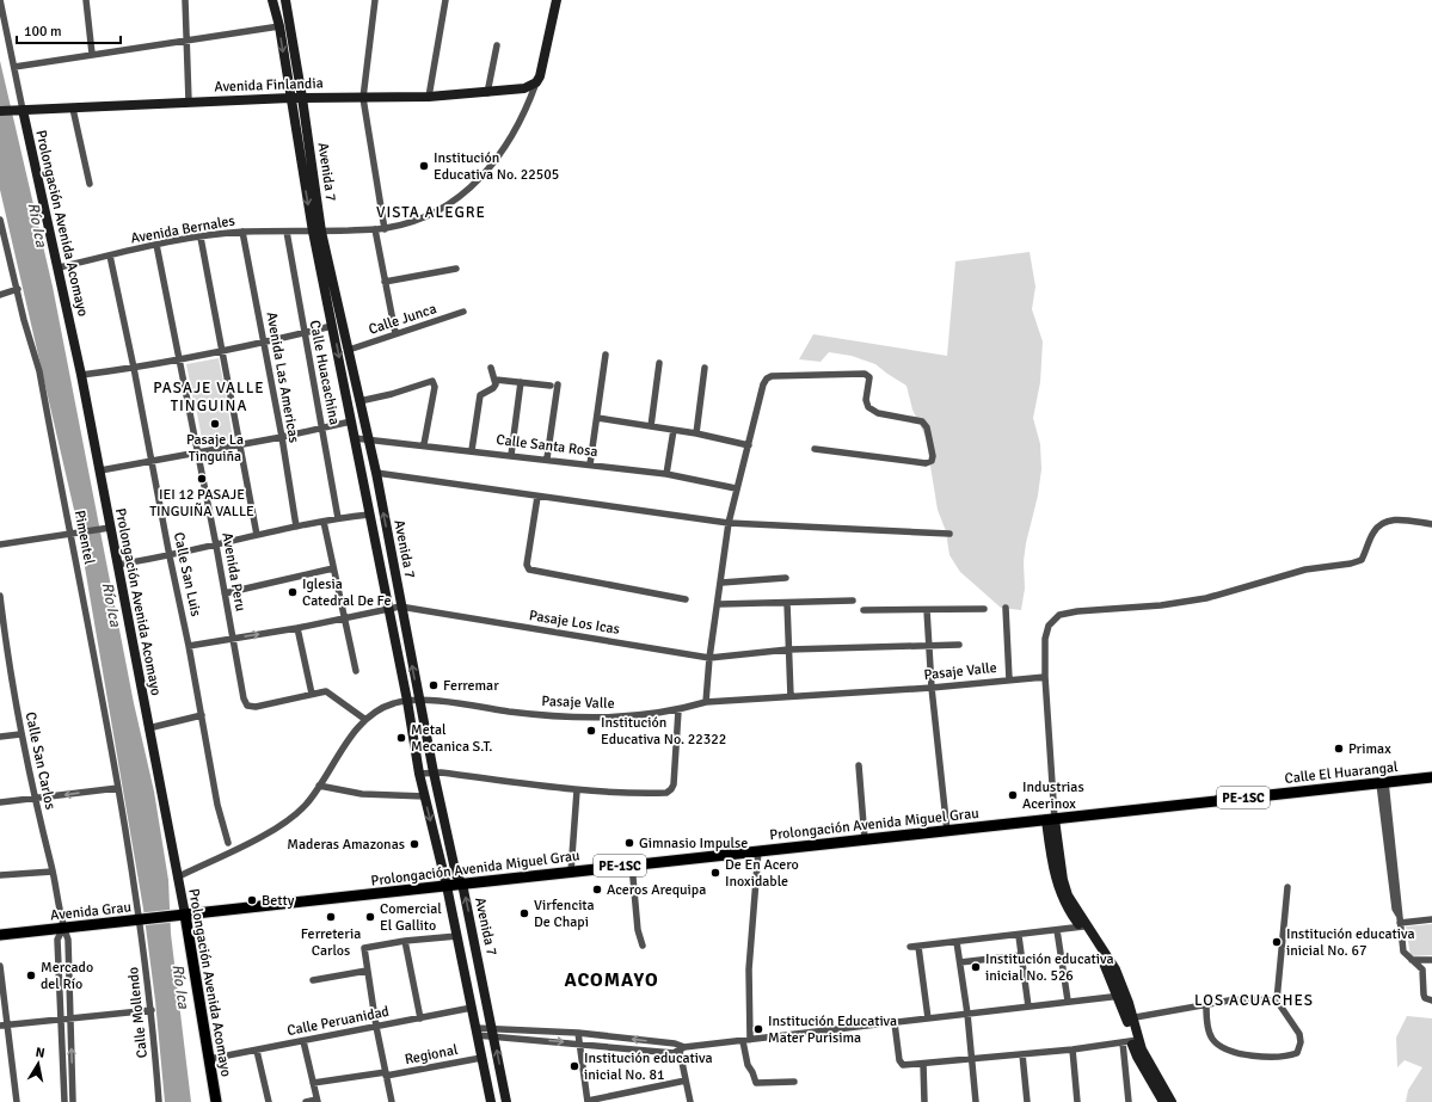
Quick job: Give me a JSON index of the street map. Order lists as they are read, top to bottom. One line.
{"streets":{"main road":["Prolongación Avenida Acomayo","Calle El Huarangal","PE-1SC","Prolongación Avenida Miguel Grau","Avenida Grau"],"street":["Avenida Finlandia","Avenida 7","Avenida Bernales","Calle Junca","Calle Huacachina","Avenida Las Americas","Calle Santa Rosa","Pimentel","Avenida Peru","Calle San Luis","Pasaje Los Icas","Pasaje Valle","Calle San Carlos","Calle Mollendo","Calle Peruanidad","Regional"]},"crossings":[["Avenida Finlandia","Avenida 7"],["Avenida Finlandia","Prolongación Avenida Acomayo"],["Avenida Finlandia","Avenida Bernales"],["Avenida 7","Avenida Bernales"],["Avenida 7","Calle Junca"],["Avenida 7","Calle Santa Rosa"],["Avenida 7","Pasaje Los Icas"],["Avenida 7","Pasaje Valle"],["Avenida 7","Prolongación Avenida Miguel Grau"],["Avenida 7","Calle Peruanidad"],["Avenida 7","Regional"],["Prolongación Avenida Acomayo","Avenida Bernales"],["Prolongación Avenida Acomayo","Pasaje Valle"],["Prolongación Avenida Acomayo","Prolongación Avenida Miguel Grau"],["Prolongación Avenida Acomayo","Avenida Grau"],["Prolongación Avenida Acomayo","Calle Peruanidad"],["Avenida Bernales","Calle Huacachina"],["Avenida Bernales","Avenida Las Americas"],["Avenida Bernales","Avenida Peru"],["Avenida Bernales","Calle San Luis"],["Pimentel","Avenida Grau"],["Pimentel","Calle Mollendo"],["Avenida Peru","Pasaje Los Icas"],["Calle San Luis","Pasaje Los Icas"],["Calle San Carlos","Avenida Grau"],["Calle El Huarangal","Prolongación Avenida Miguel Grau"],["Prolongación Avenida Miguel Grau","Avenida Grau"],["Avenida Grau","Calle Mollendo"]],"districts":["VISTA ALEGRE","PASAJE VALLE TINGUINA","ACOMAYO","LOS ACUACHES"],"water":["Río Ica"],"places":["Institución Educativa No. 22505","Pasaje La Tinguiña","IEI 12 PASAJE TINGUIÑA VALLE","Iglesia Catedral De Fe","Ferremar","Institución Educativa No. 22322","Metal Mecanica S.T.","Primax","Industrias Acerinox","Gimnasio Impulse","Maderas Amazonas","De En Acero Inoxidable","Aceros Arequipa","Betty","Virfencita De Chapi","Ferreteria Carlos","Comercial El Gallito","Institución educativa inicial No. 67","Institución educativa inicial No. 526","Mercado del Río","Institución Educativa Mater Purisima","Institución educativa inicial No. 81"],"scale_bar":"100 m","north":"top"}
